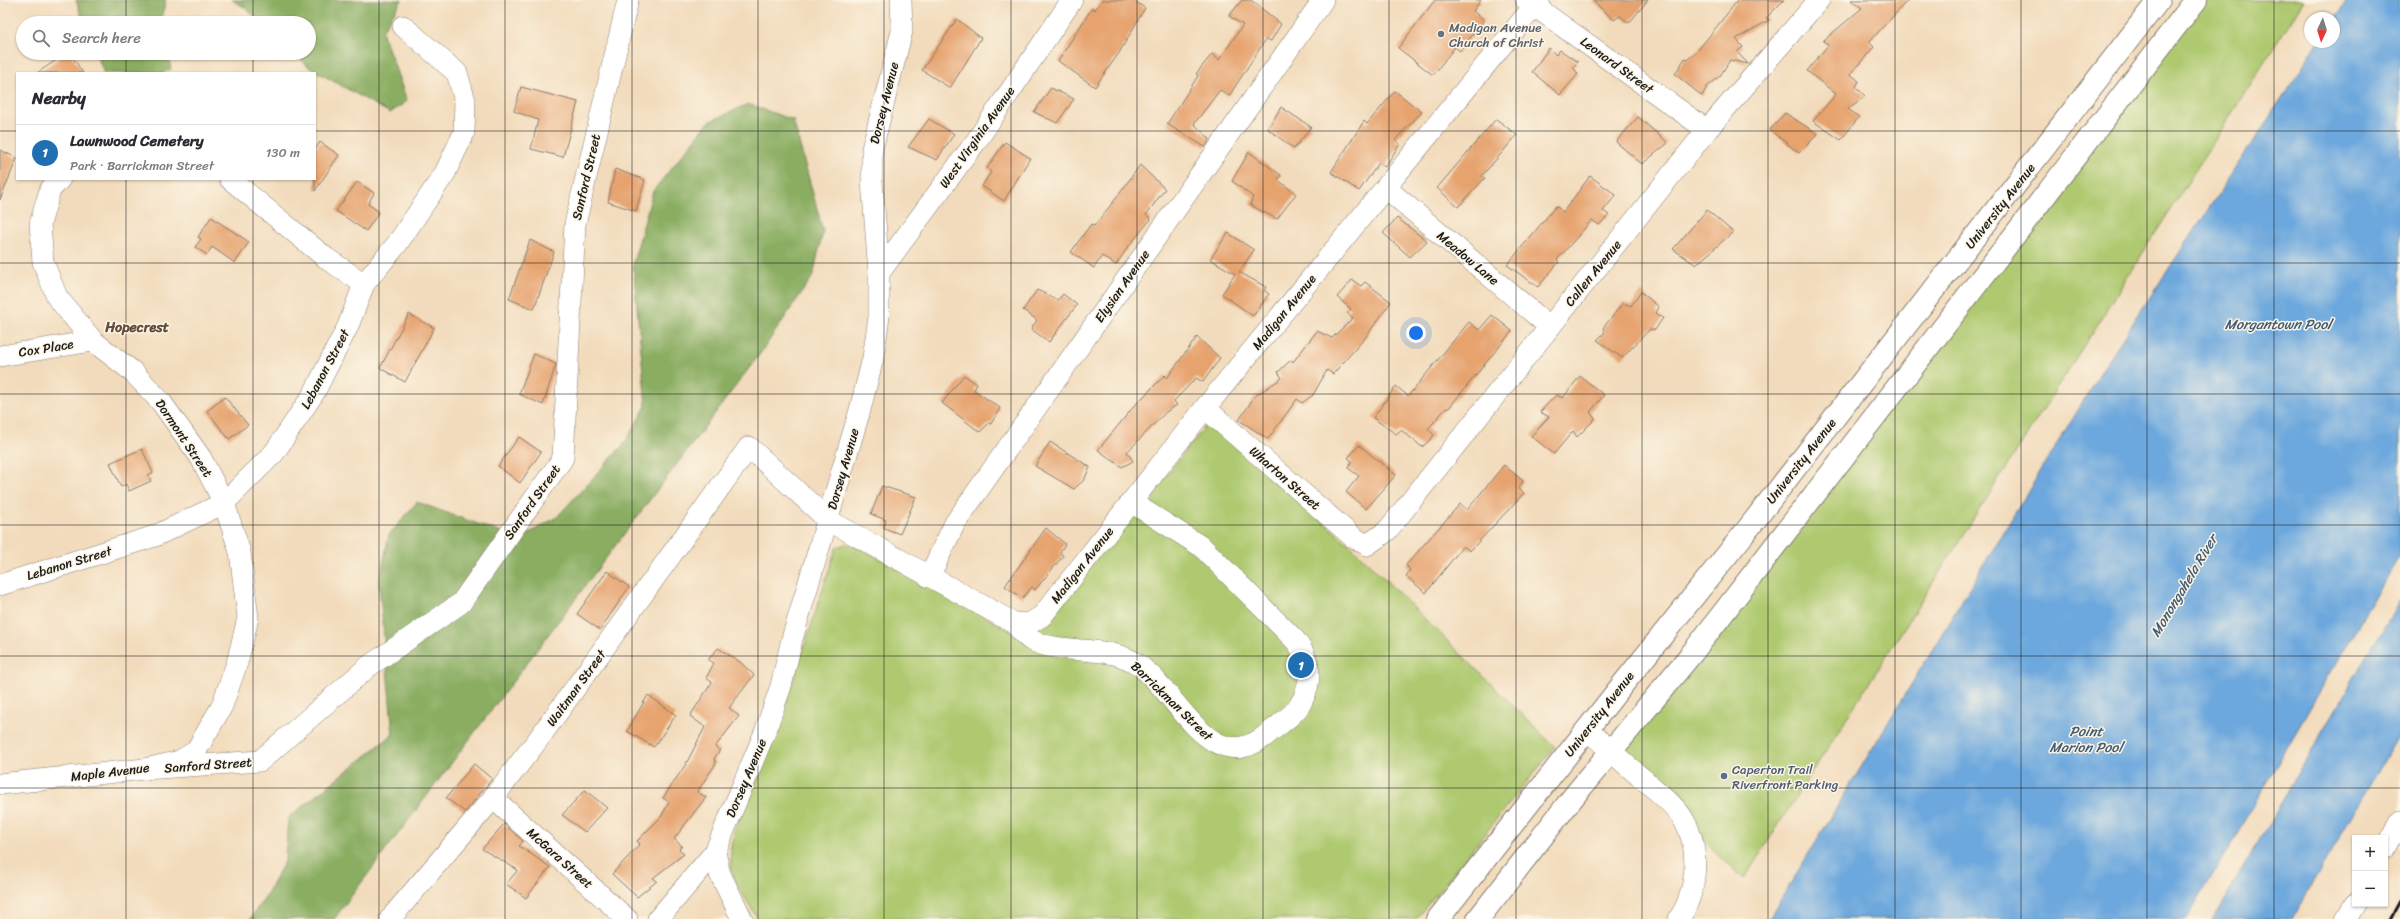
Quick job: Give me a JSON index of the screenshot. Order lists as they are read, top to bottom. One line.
{"streets":{"main road":["University Avenue"],"street":["Leonard Street","Dorsey Avenue","West Virginia Avenue","Sanford Street","Meadow Lane","Callen Avenue","Elysian Avenue","Madigan Avenue","Cox Place","Lebanon Street","Dormont Street","Wharton Street","Waitman Street","Barrickman Street","Maple Avenue","McGara Street"]},"crossings":[["Leonard Street","Callen Avenue"],["Leonard Street","Madigan Avenue"],["Dorsey Avenue","West Virginia Avenue"],["Dorsey Avenue","Barrickman Street"],["Sanford Street","Maple Avenue"],["Meadow Lane","Callen Avenue"],["Meadow Lane","Madigan Avenue"],["Callen Avenue","Wharton Street"],["Elysian Avenue","Barrickman Street"],["Madigan Avenue","Wharton Street"],["Madigan Avenue","Barrickman Street"],["Cox Place","Dormont Street"],["Lebanon Street","Dormont Street"],["Dormont Street","Maple Avenue"],["Waitman Street","Barrickman Street"],["Waitman Street","McGara Street"]],"districts":["Hopecrest"],"water":["Morgantown Pool","Monongahela River","Point Marion Pool"],"places":["Madigan Avenue Church of Christ","Caperton Trail Riverfront Parking"],"north":"bottom","page":{"search":"Search here","heading":"Nearby","list":[{"mark":"1","name":"Lawnwood Cemetery","note":"Park · Barrickman Street","value":"130 m"}],"pins":"1","map_buttons":["+","−"]}}
